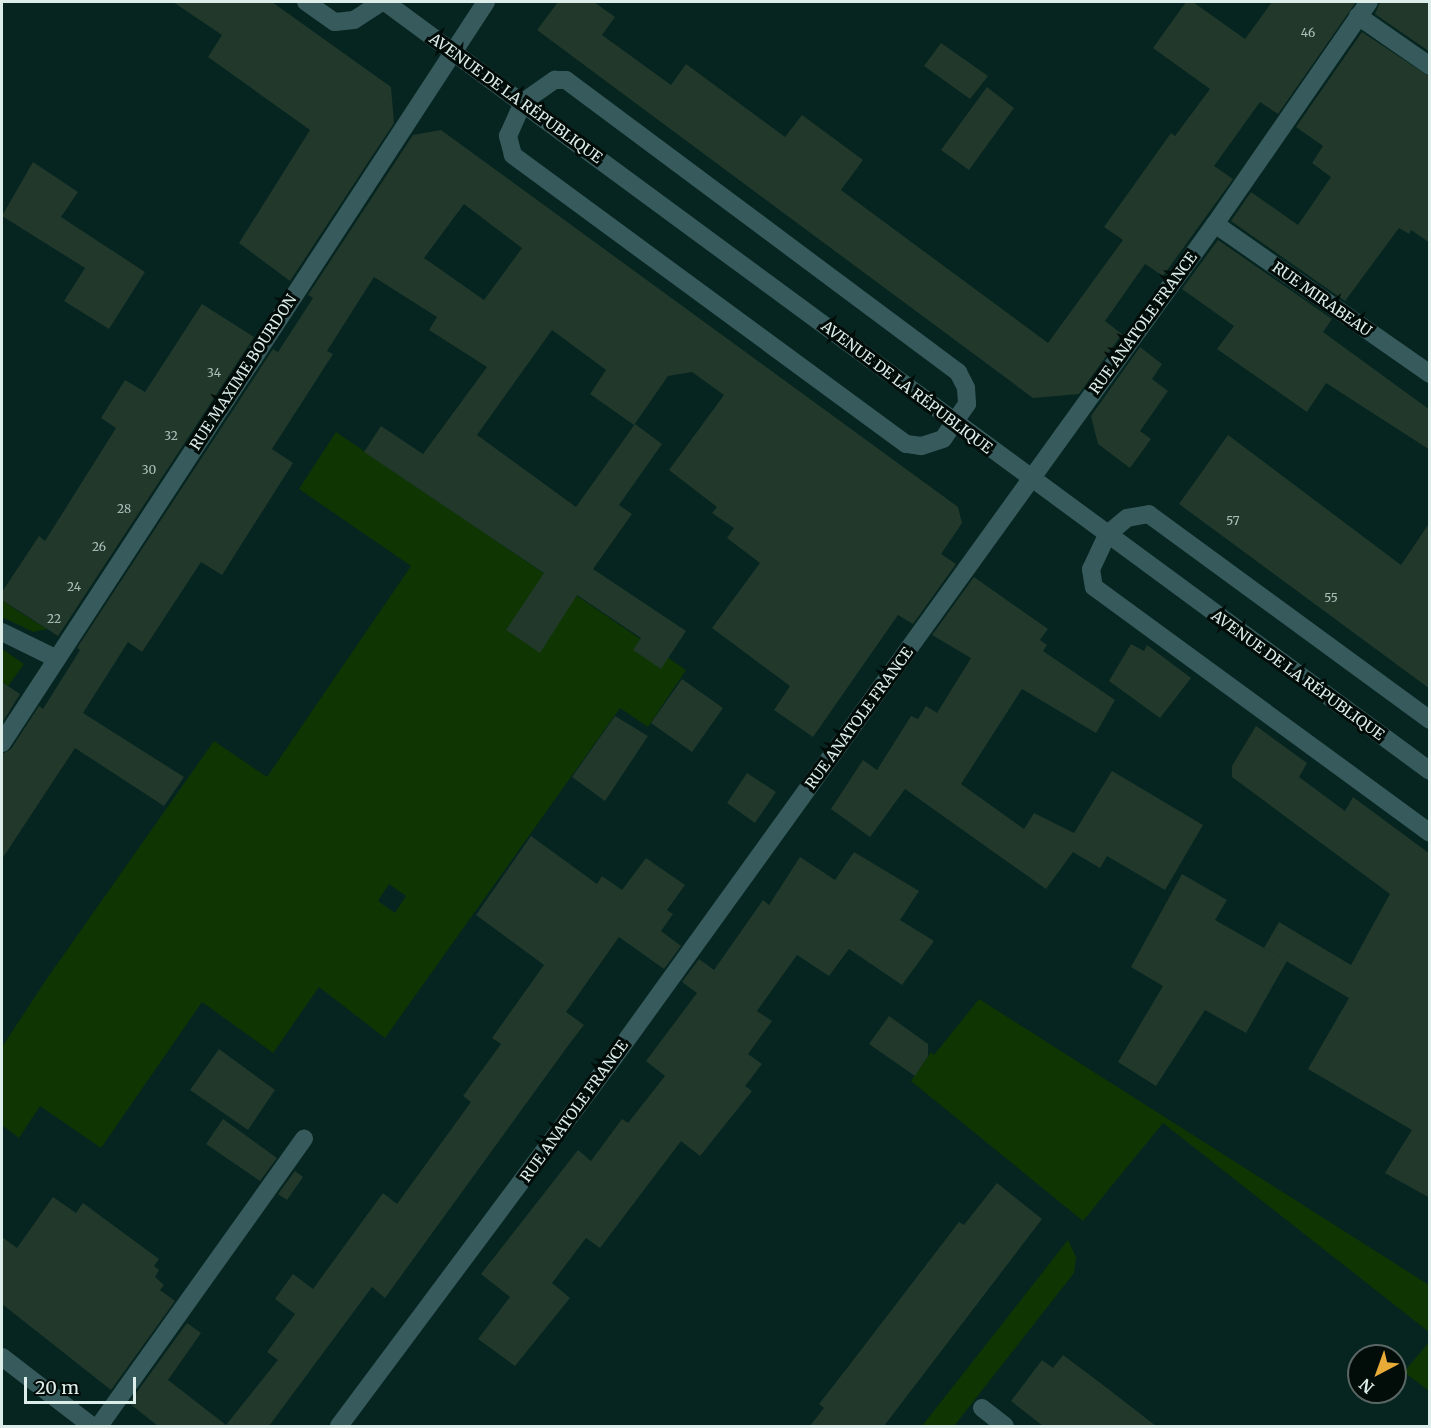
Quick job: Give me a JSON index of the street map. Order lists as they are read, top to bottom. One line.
{"streets":{"street":["AVENUE DE LA RÉPUBLIQUE","RUE MIRABEAU","RUE ANATOLE FRANCE","RUE MAXIME BOURDON"]},"crossings":[["AVENUE DE LA RÉPUBLIQUE","RUE ANATOLE FRANCE"],["AVENUE DE LA RÉPUBLIQUE","RUE MAXIME BOURDON"],["RUE MIRABEAU","RUE ANATOLE FRANCE"]],"house_numbers":["46","34","32","30","28","57","26","24","55","22"],"scale_bar":"20 m","north":"bottom left"}
